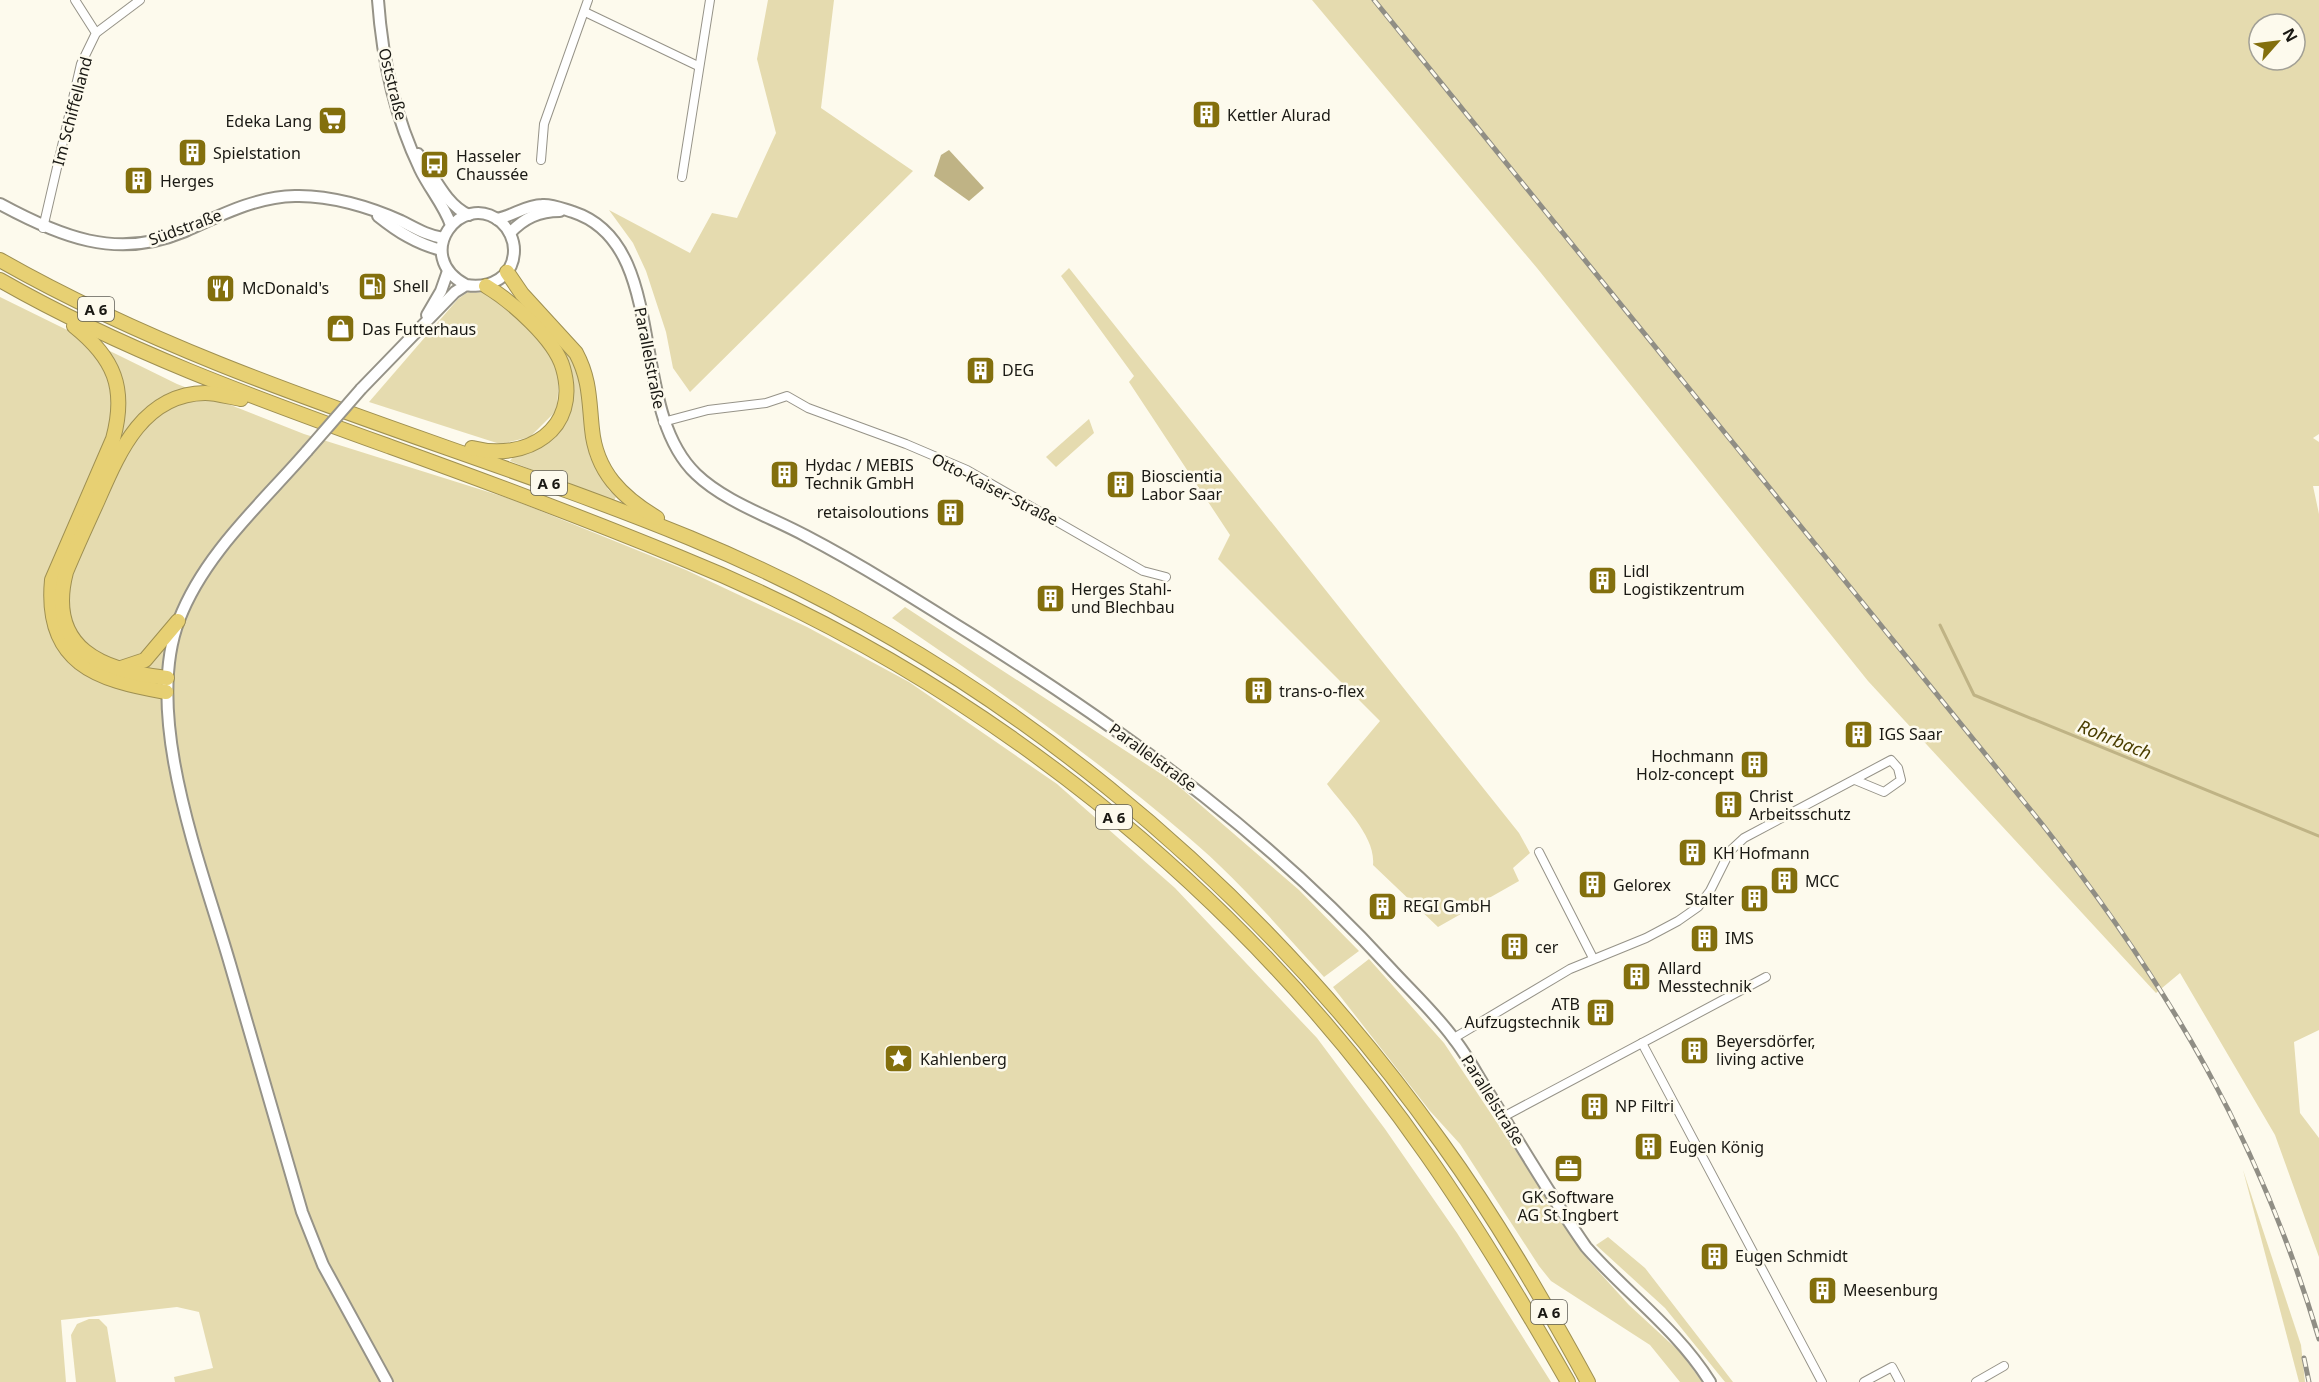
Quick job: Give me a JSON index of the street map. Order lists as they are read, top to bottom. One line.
{"streets":{"highway":["A 6"],"street":["Oststraße","Im Schiffelland","Südstraße","Parallelstraße","Otto-Kaiser-Straße"]},"crossings":[["Oststraße","Südstraße"],["Oststraße","Parallelstraße"],["Im Schiffelland","Südstraße"],["Südstraße","Parallelstraße"],["Parallelstraße","Otto-Kaiser-Straße"]],"water":["Rohrbach"],"places":{"building":["Kettler Alurad","Spielstation","Herges","DEG","Hydac / MEBIS Technik GmbH","Bioscientia Labor Saar","retaisoloutions","Lidl Logistikzentrum","Herges Stahl- und Blechbau","trans-o-flex","IGS Saar","Hochmann Holz-concept","Christ Arbeitsschutz","KH Hofmann","MCC","Gelorex","Stalter","REGI GmbH","IMS","cer","Allard Messtechnik","ATB Aufzugstechnik","Beyersdörfer, living active","NP Filtri","Eugen König","Eugen Schmidt","Meesenburg"],"supermarket":["Edeka Lang"],"bus stop":["Hasseler Chaussée"],"fuel station":["Shell"],"restaurant":["McDonald's"],"shop":["Das Futterhaus"],"place":["Kahlenberg"],"office":["GK Software AG St Ingbert"]},"north":"top right"}
